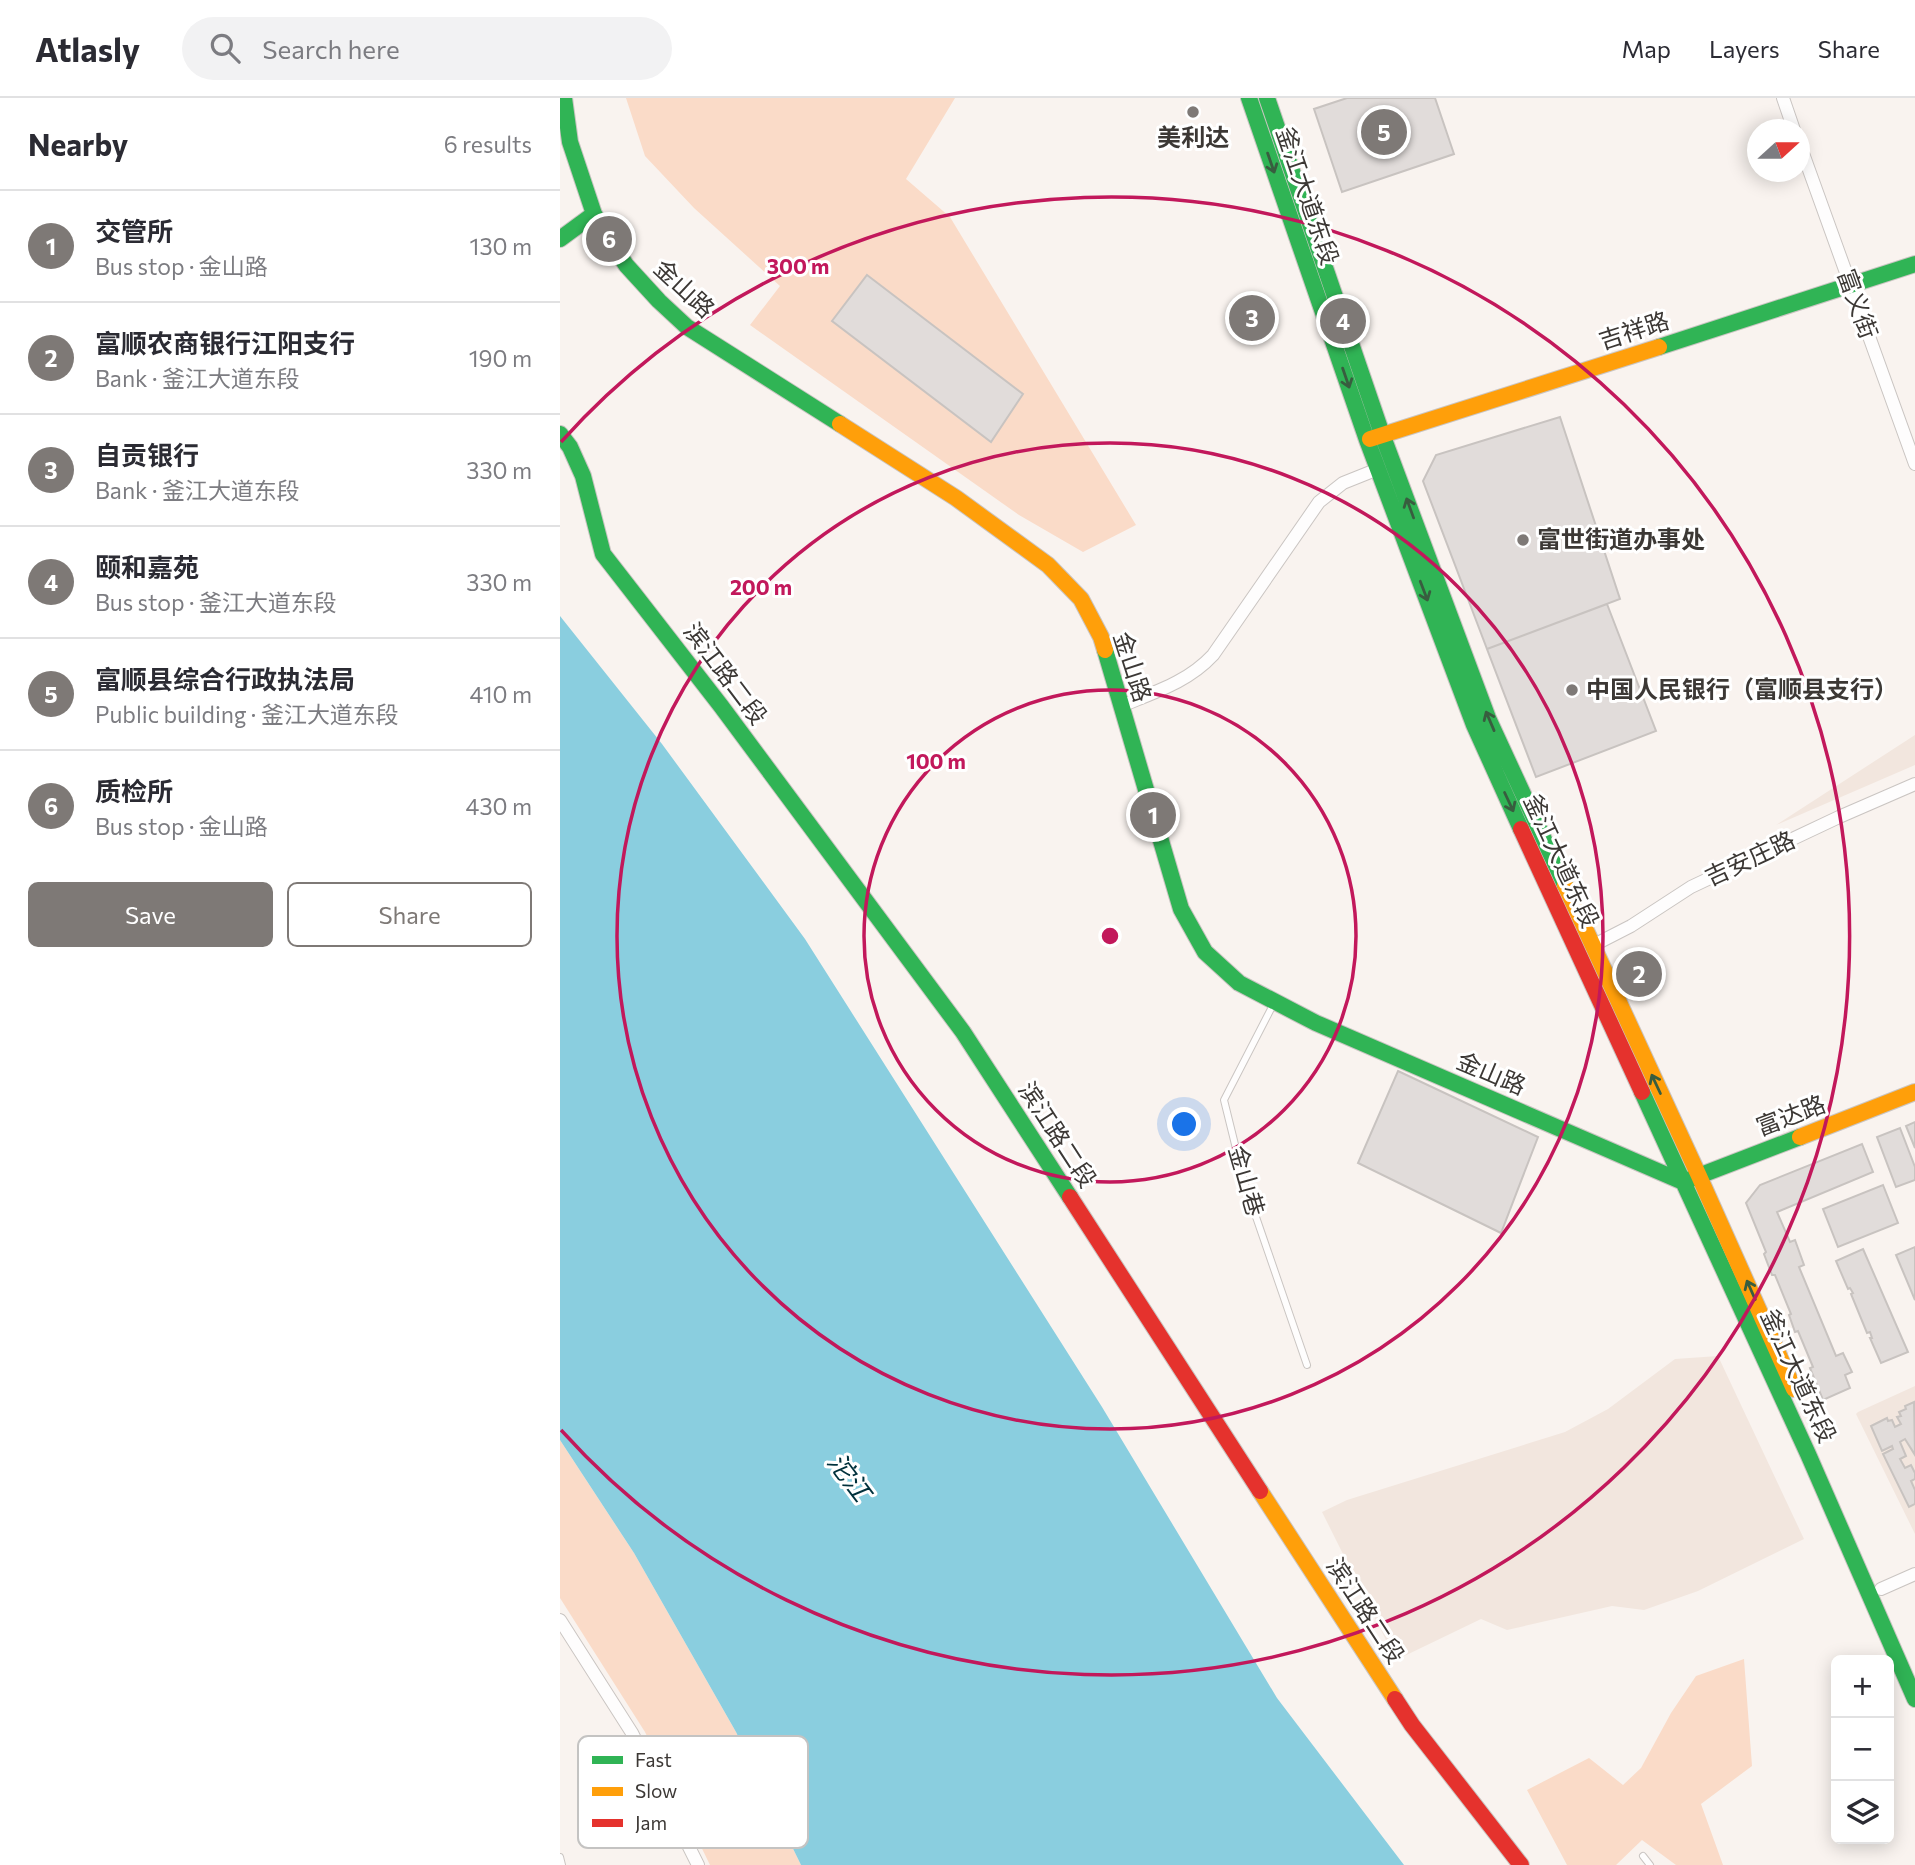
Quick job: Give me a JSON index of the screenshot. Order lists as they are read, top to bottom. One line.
{"streets":{"street":["釜江大道东段","金山路","富义街","吉祥路","滨江路二段","吉安庄路","富达路"],"lane":["金山巷"]},"crossings":[["釜江大道东段","金山路"],["釜江大道东段","吉祥路"],["釜江大道东段","吉安庄路"],["釜江大道东段","富达路"],["金山路","富达路"],["金山路","金山巷"],["富义街","吉祥路"]],"water":["沱江"],"places":["美利达","富世街道办事处","中国人民银行（富顺县支行）"],"legend":["Fast","Slow","Jam"],"north":"right","page":{"header":"Atlasly","search":"Search here","nav":["Map","Layers","Share"],"heading":["Nearby","6 results"],"pins":["5","6","3","4","1","2"],"list":[{"mark":"1","name":"交管所","note":"Bus stop · 金山路","value":"130 m"},{"mark":"2","name":"富顺农商银行江阳支行","note":"Bank · 釜江大道东段","value":"190 m"},{"mark":"3","name":"自贡银行","note":"Bank · 釜江大道东段","value":"330 m"},{"mark":"4","name":"颐和嘉苑","note":"Bus stop · 釜江大道东段","value":"330 m"},{"mark":"5","name":"富顺县综合行政执法局","note":"Public building · 釜江大道东段","value":"410 m"},{"mark":"6","name":"质检所","note":"Bus stop · 金山路","value":"430 m"}],"buttons":["Save","Share"],"map_buttons":["+","−"]},"rings":["300 m","200 m","100 m"]}
